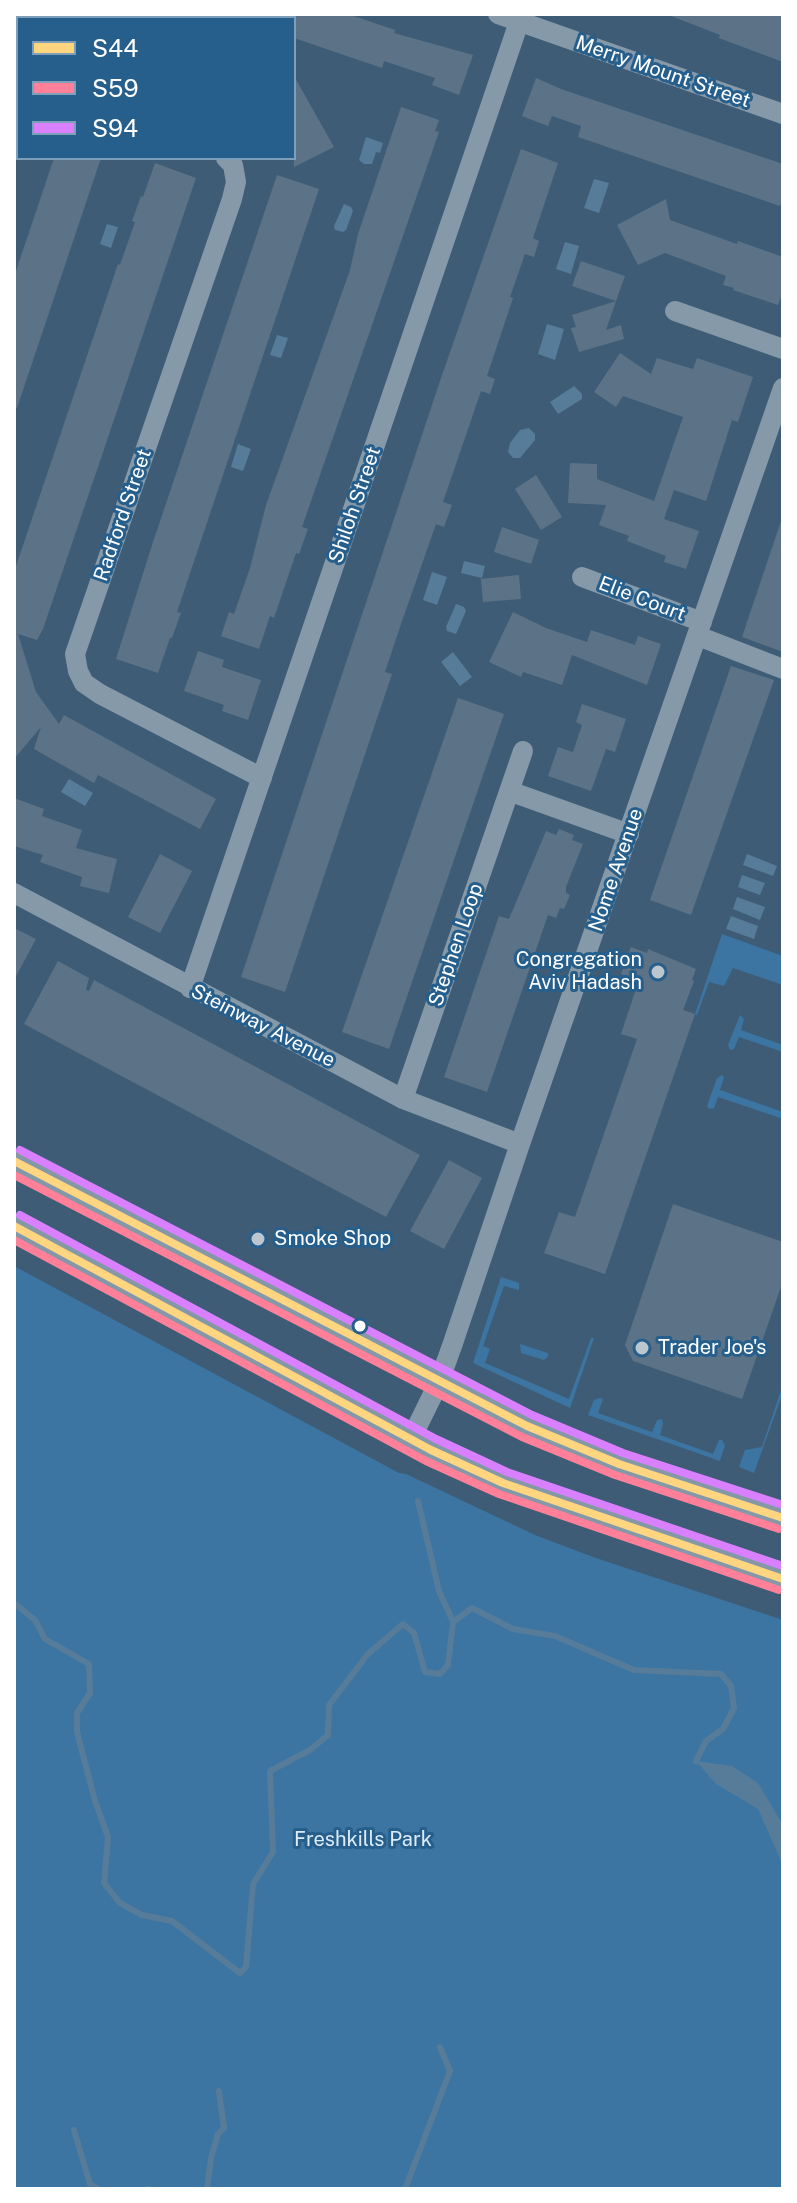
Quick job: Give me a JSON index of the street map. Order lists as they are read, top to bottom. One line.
{"streets":{"street":["Merry Mount Street","Shiloh Street","Radford Street","Elie Court","Nome Avenue","Stephen Loop","Steinway Avenue"]},"crossings":[["Merry Mount Street","Shiloh Street"],["Shiloh Street","Radford Street"],["Shiloh Street","Steinway Avenue"],["Elie Court","Nome Avenue"],["Nome Avenue","Steinway Avenue"],["Stephen Loop","Steinway Avenue"]],"parks":["Freshkills Park"],"places":["Congregation Aviv Hadash","Smoke Shop","Trader Joe's"],"lines":["transit line S94","transit line S44","transit line S59"],"legend":["S44","S59","S94"]}
